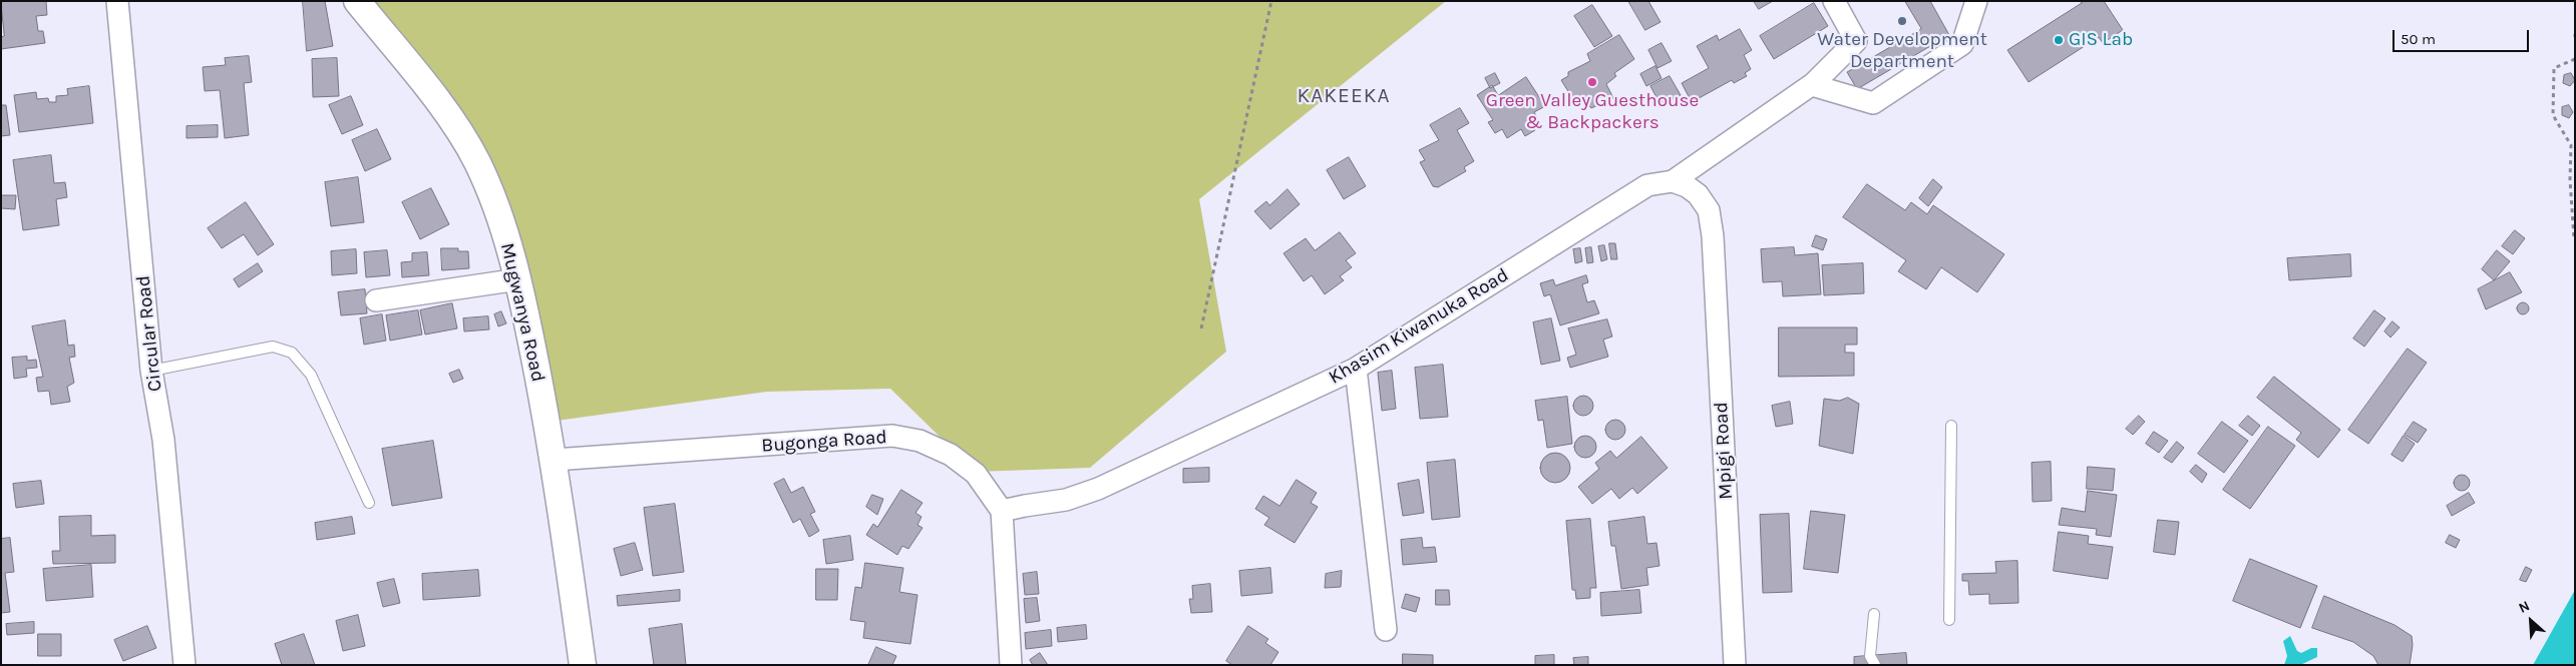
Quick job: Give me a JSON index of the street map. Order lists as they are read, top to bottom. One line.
{"streets":{"street":["Mugwanya Road","Khasim Kiwanuka Road","Circular Road","Bugonga Road","Mpigi Road"]},"crossings":[["Mugwanya Road","Bugonga Road"],["Khasim Kiwanuka Road","Bugonga Road"],["Khasim Kiwanuka Road","Mpigi Road"]],"districts":["KAKEEKA"],"places":["Water Development Department","GIS Lab","Green Valley Guesthouse & Backpackers"],"scale_bar":"50 m","north":"top left"}
